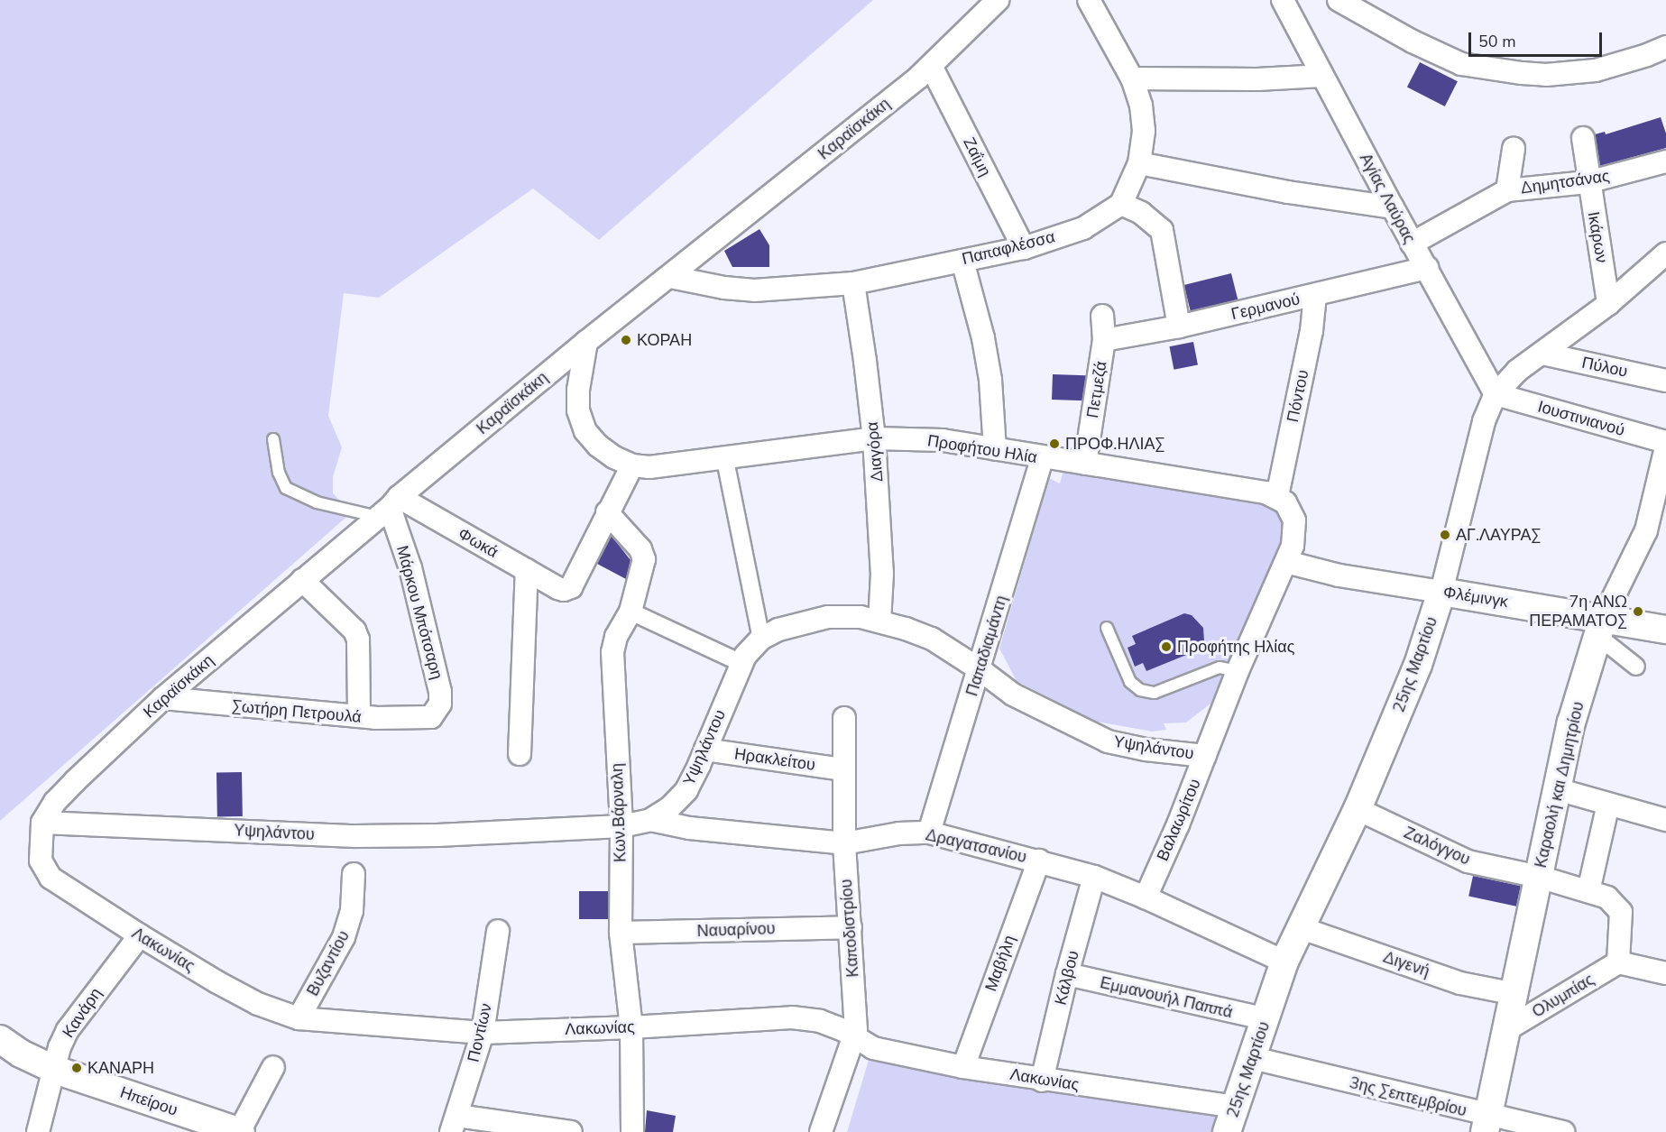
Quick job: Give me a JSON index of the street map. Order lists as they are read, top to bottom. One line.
{"streets":{"street":["Καραϊσκάκη","Ζαΐμη","Δημητσάνας","Αγίας Λαύρας","Ικάρων","Παπαφλέσσα","Γερμανού","Πύλου","Πετμεζά","Πόντου","Ιουστινιανού","Προφήτου Ηλία","Διαγόρα","Φωκά","Φλέμινγκ","Μάρκου Μπότσαρη","Παπαδιαμάντη","25ης Μαρτίου","Σωτήρη Πετρουλά","Υψηλάντου","Ηρακλείτου","Καραολή και Δημητρίου","Κων.Βάρναλη","Βαλαωρίτου","Δραγατσανίου","Ζαλόγγου","Καποδιστρίου","Ναυαρίνου","Λακωνίας","Βυζαντίου","Μαβήλη","Διγενή","Κάλβου","Ολυμπίας","Εμμανουήλ Παππά","Κανάρη","Ποντίων","3ης Σεπτεμβρίου","Ηπείρου"]},"crossings":[["Καραϊσκάκη","Ζαΐμη"],["Καραϊσκάκη","Παπαφλέσσα"],["Καραϊσκάκη","Προφήτου Ηλία"],["Καραϊσκάκη","Φωκά"],["Καραϊσκάκη","Μάρκου Μπότσαρη"],["Καραϊσκάκη","Σωτήρη Πετρουλά"],["Καραϊσκάκη","Υψηλάντου"],["Καραϊσκάκη","Λακωνίας"],["Ζαΐμη","Παπαφλέσσα"],["Δημητσάνας","Αγίας Λαύρας"],["Δημητσάνας","Ικάρων"],["Αγίας Λαύρας","Γερμανού"],["Αγίας Λαύρας","Ιουστινιανού"],["Αγίας Λαύρας","25ης Μαρτίου"],["Ικάρων","25ης Μαρτίου"],["Παπαφλέσσα","Διαγόρα"],["Γερμανού","Πετμεζά"],["Γερμανού","Πόντου"],["Πύλου","25ης Μαρτίου"],["Πετμεζά","Προφήτου Ηλία"],["Πόντου","Προφήτου Ηλία"],["Ιουστινιανού","25ης Μαρτίου"],["Προφήτου Ηλία","Διαγόρα"],["Προφήτου Ηλία","Παπαδιαμάντη"],["Διαγόρα","Υψηλάντου"],["Φωκά","Μάρκου Μπότσαρη"],["Φωκά","Κων.Βάρναλη"],["Φλέμινγκ","25ης Μαρτίου"],["Φλέμινγκ","Καραολή και Δημητρίου"],["Φλέμινγκ","Βαλαωρίτου"],["Μάρκου Μπότσαρη","Σωτήρη Πετρουλά"],["Παπαδιαμάντη","Υψηλάντου"],["Παπαδιαμάντη","Δραγατσανίου"],["25ης Μαρτίου","Δραγατσανίου"],["25ης Μαρτίου","Ζαλόγγου"],["25ης Μαρτίου","Λακωνίας"],["25ης Μαρτίου","Διγενή"],["25ης Μαρτίου","Εμμανουήλ Παππά"],["25ης Μαρτίου","3ης Σεπτεμβρίου"],["Υψηλάντου","Ηρακλείτου"],["Υψηλάντου","Κων.Βάρναλη"],["Υψηλάντου","Βαλαωρίτου"],["Υψηλάντου","Δραγατσανίου"],["Υψηλάντου","Λακωνίας"],["Ηρακλείτου","Καποδιστρίου"],["Καραολή και Δημητρίου","Ζαλόγγου"],["Καραολή και Δημητρίου","Διγενή"],["Καραολή και Δημητρίου","Ολυμπίας"],["Καραολή και Δημητρίου","3ης Σεπτεμβρίου"],["Κων.Βάρναλη","Ναυαρίνου"],["Κων.Βάρναλη","Λακωνίας"],["Βαλαωρίτου","Δραγατσανίου"],["Δραγατσανίου","Καποδιστρίου"],["Δραγατσανίου","Μαβήλη"],["Δραγατσανίου","Κάλβου"],["Ζαλόγγου","Ολυμπίας"],["Καποδιστρίου","Ναυαρίνου"],["Καποδιστρίου","Λακωνίας"],["Λακωνίας","Βυζαντίου"],["Λακωνίας","Μαβήλη"],["Λακωνίας","Κάλβου"],["Λακωνίας","Κανάρη"],["Λακωνίας","Ποντίων"],["Κάλβου","Εμμανουήλ Παππά"],["Κανάρη","Ηπείρου"]],"places":["ΚΟΡΑΗ","ΠΡΟΦ.ΗΛΙΑΣ","ΑΓ.ΛΑΥΡΑΣ","7η ΑΝΩ ΠΕΡΑΜΑΤΟΣ","Προφήτης Ηλίας","ΚΑΝΑΡΗ"],"scale_bar":"50 m"}
